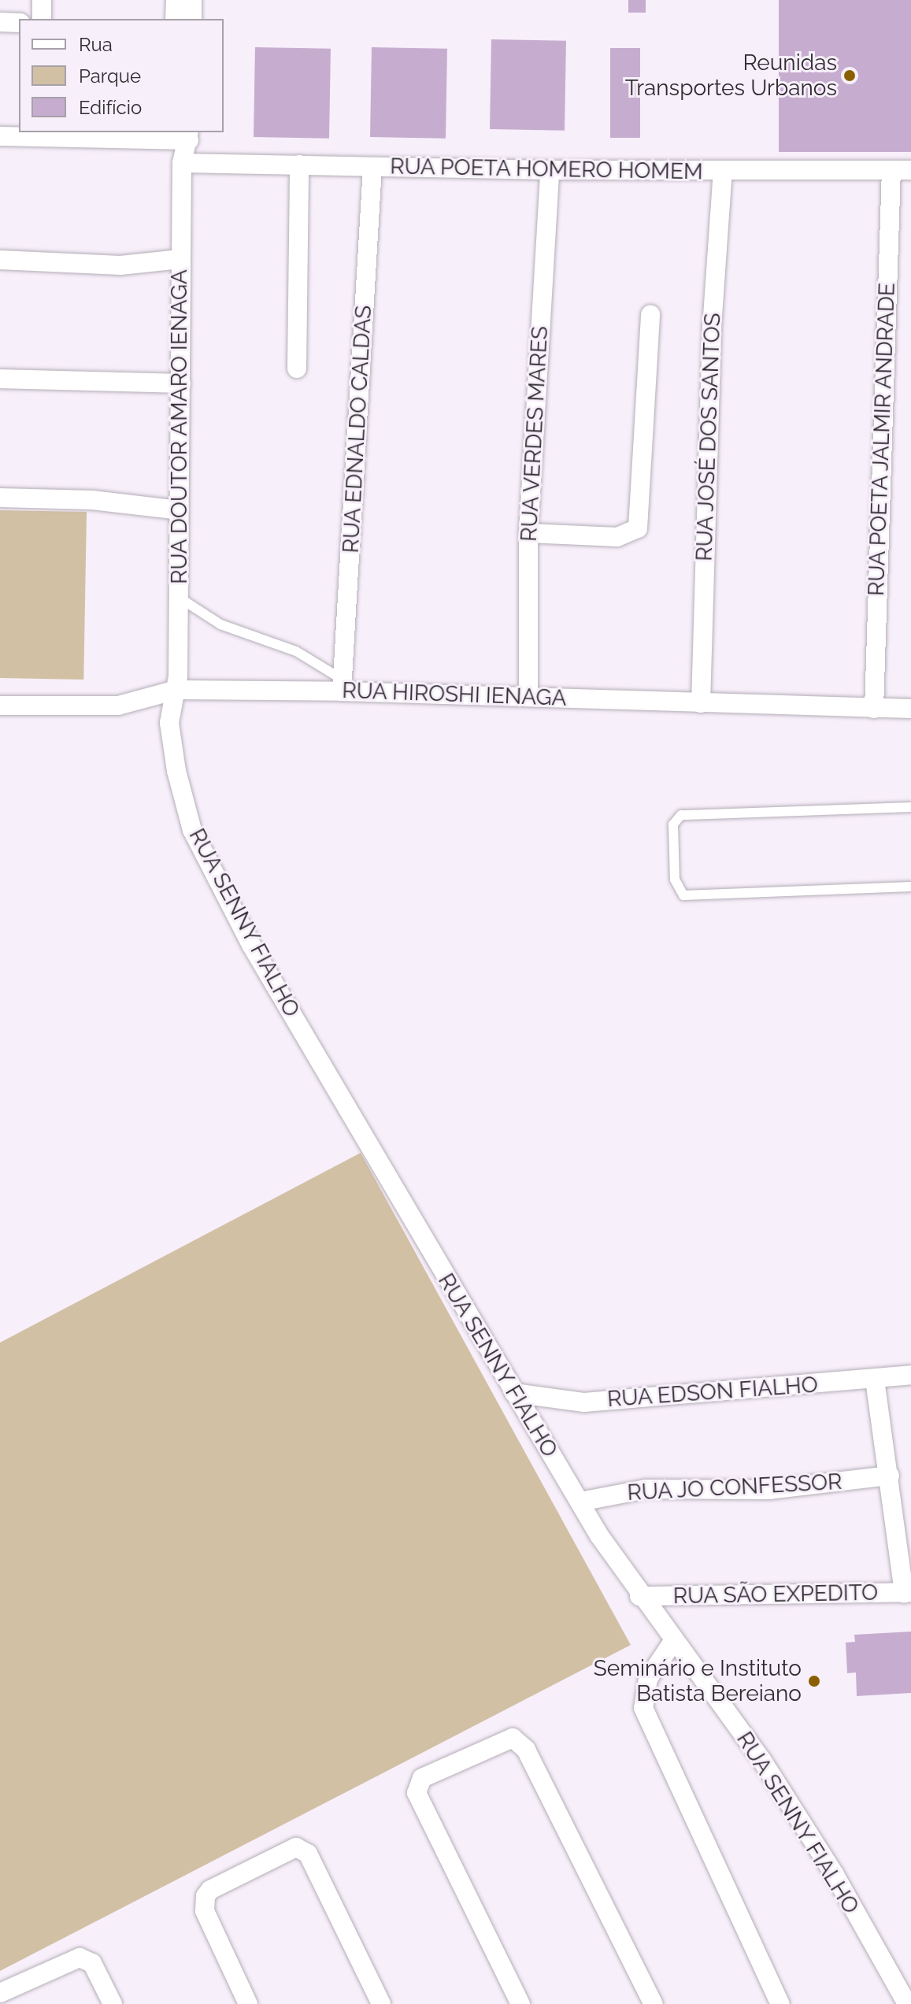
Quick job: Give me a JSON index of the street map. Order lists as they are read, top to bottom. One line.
{"streets":{"street":["RUA POETA HOMERO HOMEM","RUA DOUTOR AMARO IENAGA","RUA EDNALDO CALDAS","RUA VERDES MARES","RUA JOSÉ DOS SANTOS","RUA POETA JALMIR ANDRADE","RUA HIROSHI IENAGA","RUA SENNY FIALHO","RUA EDSON FIALHO","RUA JO CONFESSOR","RUA SÃO EXPEDITO"]},"crossings":[["RUA POETA HOMERO HOMEM","RUA DOUTOR AMARO IENAGA"],["RUA POETA HOMERO HOMEM","RUA EDNALDO CALDAS"],["RUA POETA HOMERO HOMEM","RUA VERDES MARES"],["RUA POETA HOMERO HOMEM","RUA JOSÉ DOS SANTOS"],["RUA POETA HOMERO HOMEM","RUA POETA JALMIR ANDRADE"],["RUA DOUTOR AMARO IENAGA","RUA HIROSHI IENAGA"],["RUA DOUTOR AMARO IENAGA","RUA SENNY FIALHO"],["RUA EDNALDO CALDAS","RUA HIROSHI IENAGA"],["RUA VERDES MARES","RUA HIROSHI IENAGA"],["RUA JOSÉ DOS SANTOS","RUA HIROSHI IENAGA"],["RUA POETA JALMIR ANDRADE","RUA HIROSHI IENAGA"],["RUA HIROSHI IENAGA","RUA SENNY FIALHO"],["RUA SENNY FIALHO","RUA EDSON FIALHO"],["RUA SENNY FIALHO","RUA JO CONFESSOR"],["RUA SENNY FIALHO","RUA SÃO EXPEDITO"]],"places":["Reunidas Transportes Urbanos","Seminário e Instituto Batista Bereiano"],"legend":["Rua","Parque","Edifício"]}
